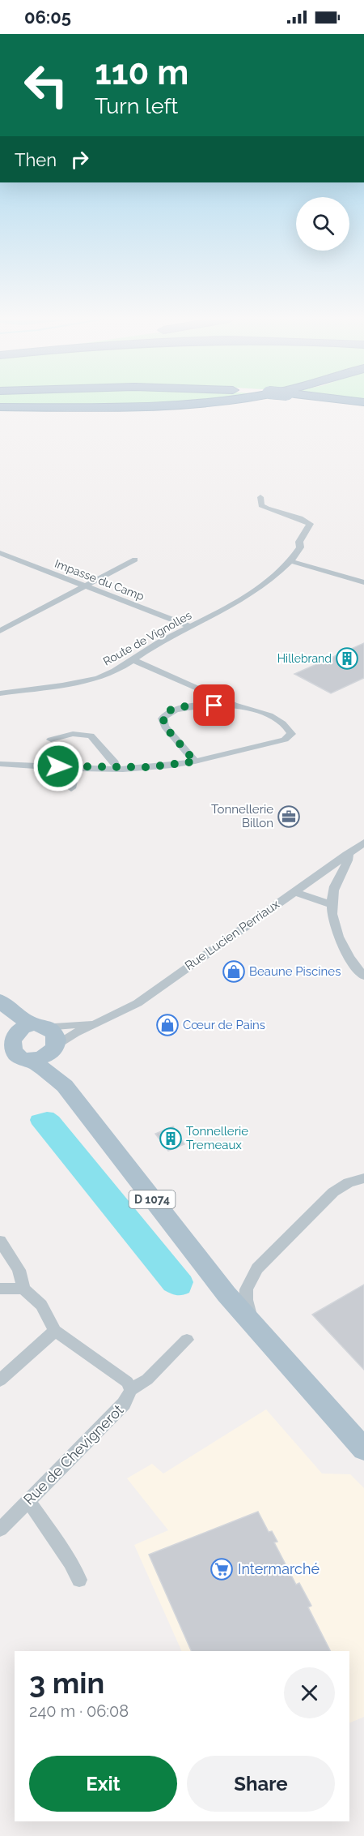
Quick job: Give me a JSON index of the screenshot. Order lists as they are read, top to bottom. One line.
{"streets":{"main road":["D 1074"],"street":["Impasse du Camp","Route de Vignolles","Rue Lucien Perriaux","Rue de Chevignerot"]},"crossings":[["Impasse du Camp","Route de Vignolles"],["Rue Lucien Perriaux","D 1074"]],"places":{"building":["Hillebrand","Tonnellerie Tremeaux"],"office":["Tonnellerie Billon"],"shop":["Beaune Piscines","Cœur de Pains"],"supermarket":["Intermarché"]},"page":{"status":"06:05","turn":["110 m","Turn left"],"then":"Then","heading":["3 min","240 m · 06:08"],"buttons":["Exit","Share"]}}
